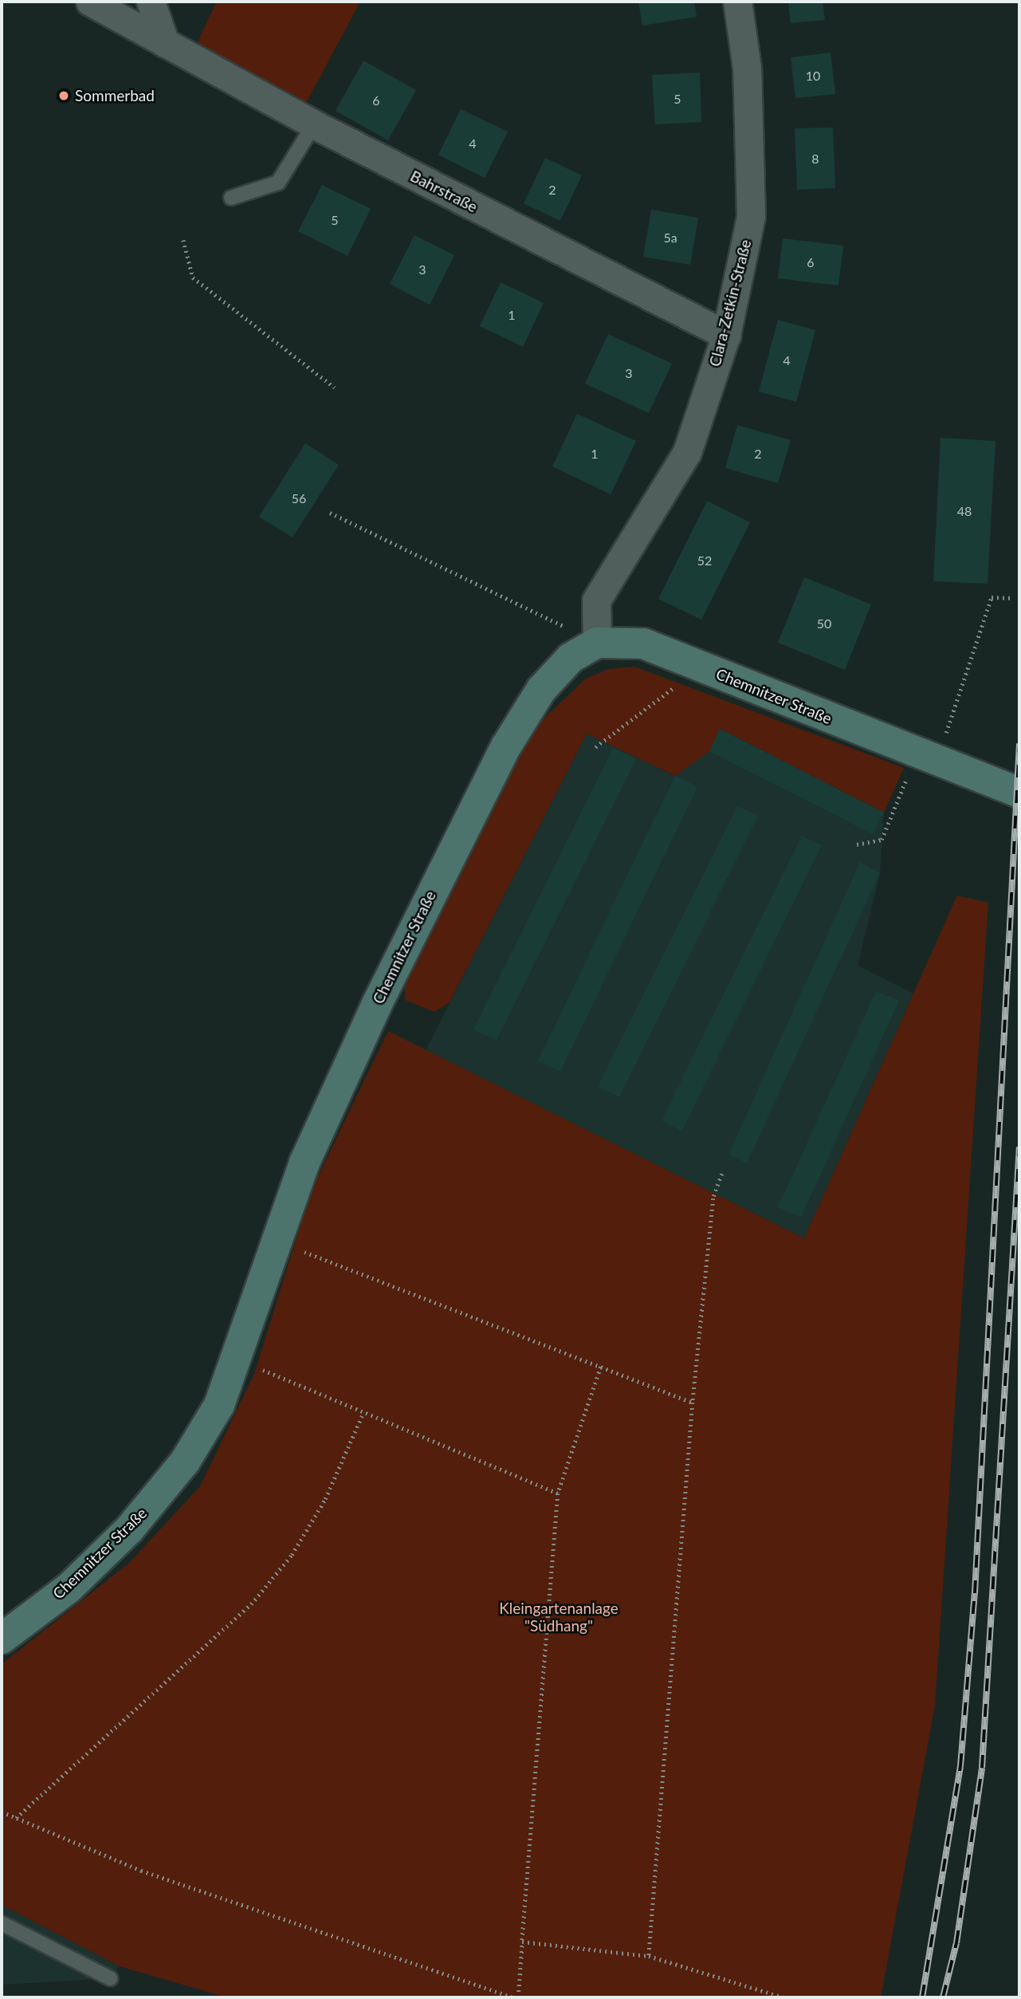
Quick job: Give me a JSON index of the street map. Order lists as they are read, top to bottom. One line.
{"streets":{"street":["Bahrstraße","Clara-Zetkin-Straße","Chemnitzer Straße"]},"crossings":[["Bahrstraße","Clara-Zetkin-Straße"],["Clara-Zetkin-Straße","Chemnitzer Straße"]],"parks":["Kleingartenanlage \"Südhang\""],"places":["Sommerbad"],"house_numbers":["10","5","6","4","8","2","5","5a","6","3","1","4","3","1","2","56","48","52","50"]}
